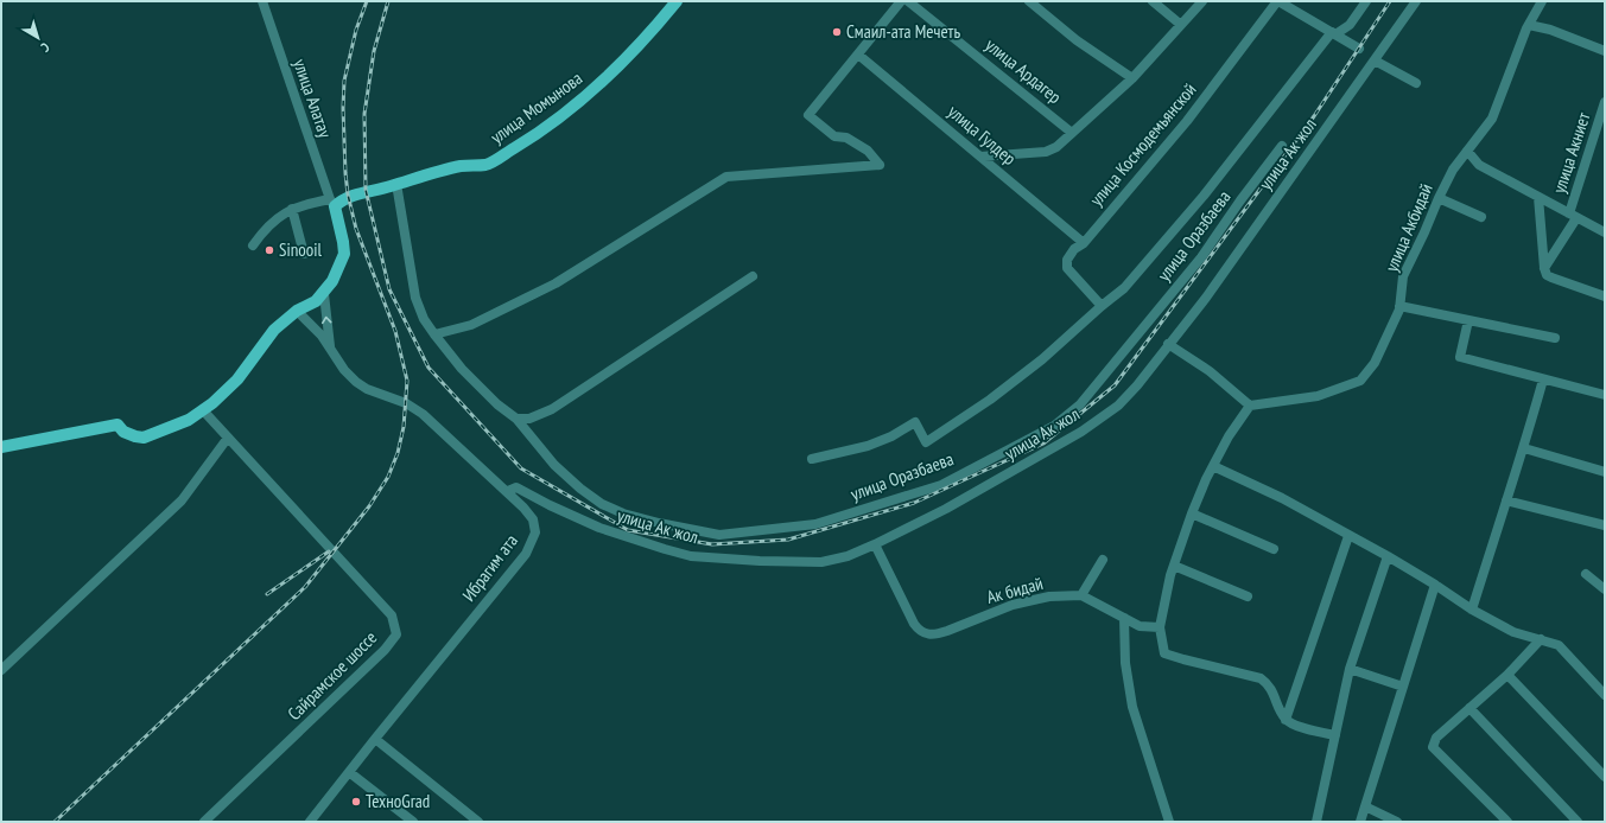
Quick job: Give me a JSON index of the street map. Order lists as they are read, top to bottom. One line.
{"streets":{"main road":["улица Момынова"],"street":["улица Ардагер","улица Алатау","улица Гулдер","улица Космодемьянской","улица Акниет","улица Ак жол","улица Акбидай","улица Оразбаева","Ибрагим ата","Ак бидай","Сайрамское шоссе"]},"crossings":[["улица Алатау","улица Момынова"],["улица Момынова","улица Оразбаева"],["улица Гулдер","улица Космодемьянской"],["улица Космодемьянской","улица Оразбаева"],["улица Ак жол","Ибрагим ата"],["улица Ак жол","Ак бидай"]],"places":["Смаил-ата Мечеть","Sinooil","ТехноGrad"],"north":"bottom right"}
